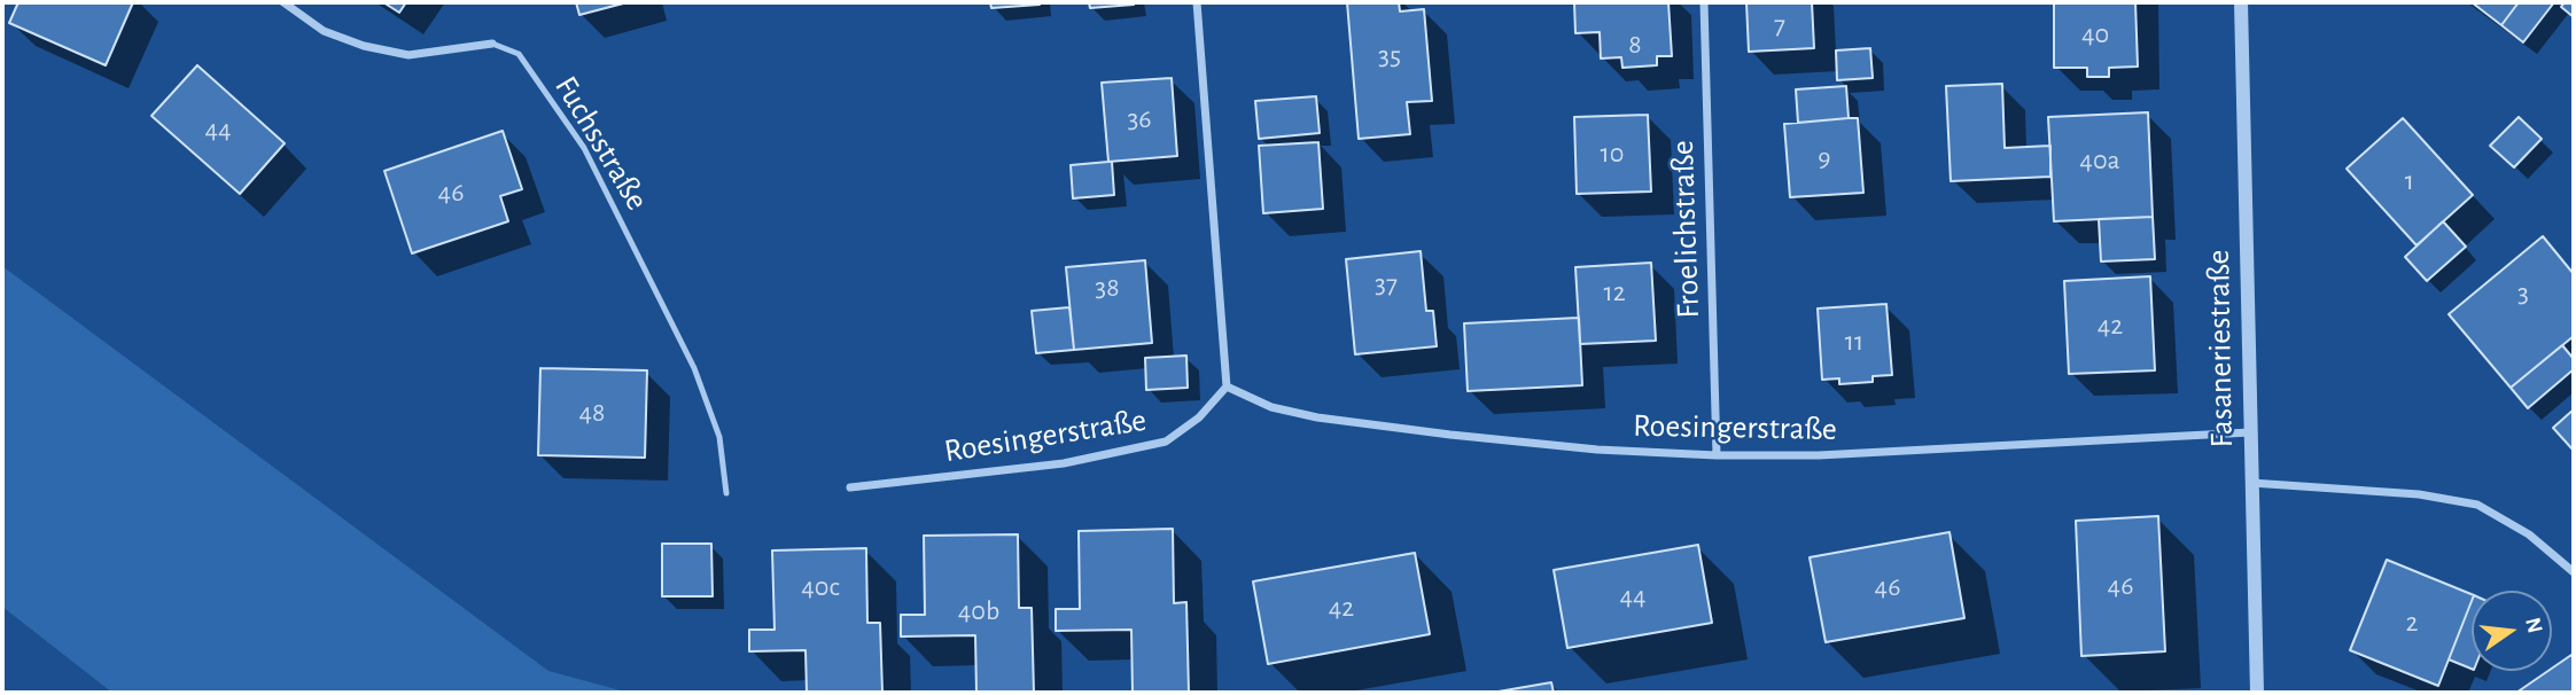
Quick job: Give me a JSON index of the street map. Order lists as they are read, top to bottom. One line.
{"streets":{"street":["Fuchsstraße","Froelichstraße","Fasaneriestraße","Roesingerstraße"]},"crossings":[["Froelichstraße","Roesingerstraße"],["Fasaneriestraße","Roesingerstraße"]],"house_numbers":["7","40","8","35","36","44","10","9","40a","1","46","37","38","12","3","42","11","48","46","40c","46","44","42","40b","2"],"north":"right"}
